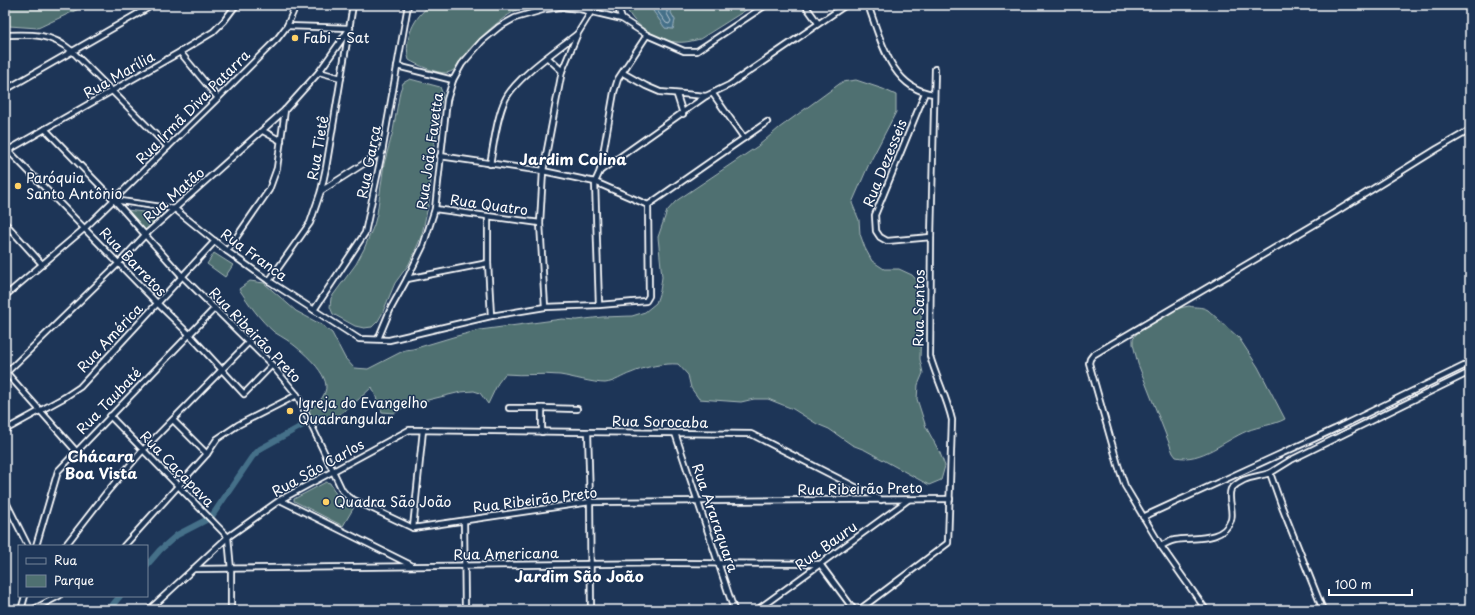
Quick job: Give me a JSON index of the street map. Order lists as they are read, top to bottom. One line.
{"streets":{"street":["Rua Marília","Rua Irmã Diva Patarra","Rua Tietê","Rua João Favetta","Rua Garça","Rua Dezesseis","Rua Matão","Rua Quatro","Rua Franca","Rua Barretos","Rua Santos","Rua Ribeirão Preto","Rua América","Rua Taubaté","Rua Sorocaba","Rua São Carlos","Rua Caçapava","Rua Araraquara","Rua Bauru","Rua Americana"]},"crossings":[["Rua Marília","Rua Barretos"],["Rua Marília","Rua Ribeirão Preto"],["Rua Irmã Diva Patarra","Rua Barretos"],["Rua Irmã Diva Patarra","Rua Ribeirão Preto"],["Rua Tietê","Rua Matão"],["Rua Tietê","Rua Franca"],["Rua João Favetta","Rua Quatro"],["Rua João Favetta","Rua Franca"],["Rua Garça","Rua Franca"],["Rua Dezesseis","Rua Santos"],["Rua Matão","Rua Franca"],["Rua Matão","Rua Barretos"],["Rua Matão","Rua Ribeirão Preto"],["Rua Franca","Rua América"],["Rua Barretos","Rua Ribeirão Preto"],["Rua Barretos","Rua América"],["Rua Barretos","Rua Taubaté"],["Rua Santos","Rua Ribeirão Preto"],["Rua Ribeirão Preto","Rua América"],["Rua Ribeirão Preto","Rua Taubaté"],["Rua Ribeirão Preto","Rua Sorocaba"],["Rua Ribeirão Preto","Rua São Carlos"],["Rua Ribeirão Preto","Rua Araraquara"],["Rua Ribeirão Preto","Rua Bauru"],["Rua Taubaté","Rua Caçapava"],["Rua Sorocaba","Rua São Carlos"],["Rua Sorocaba","Rua Araraquara"],["Rua São Carlos","Rua Caçapava"],["Rua São Carlos","Rua Americana"],["Rua Araraquara","Rua Americana"],["Rua Bauru","Rua Americana"]],"districts":["Jardim Colina","Chácara Boa Vista","Jardim São João"],"places":["Fabi - Sat","Paróquia Santo Antônio","Igreja do Evangelho Quadrangular","Quadra São João"],"legend":["Rua","Parque"],"scale_bar":"100 m"}
